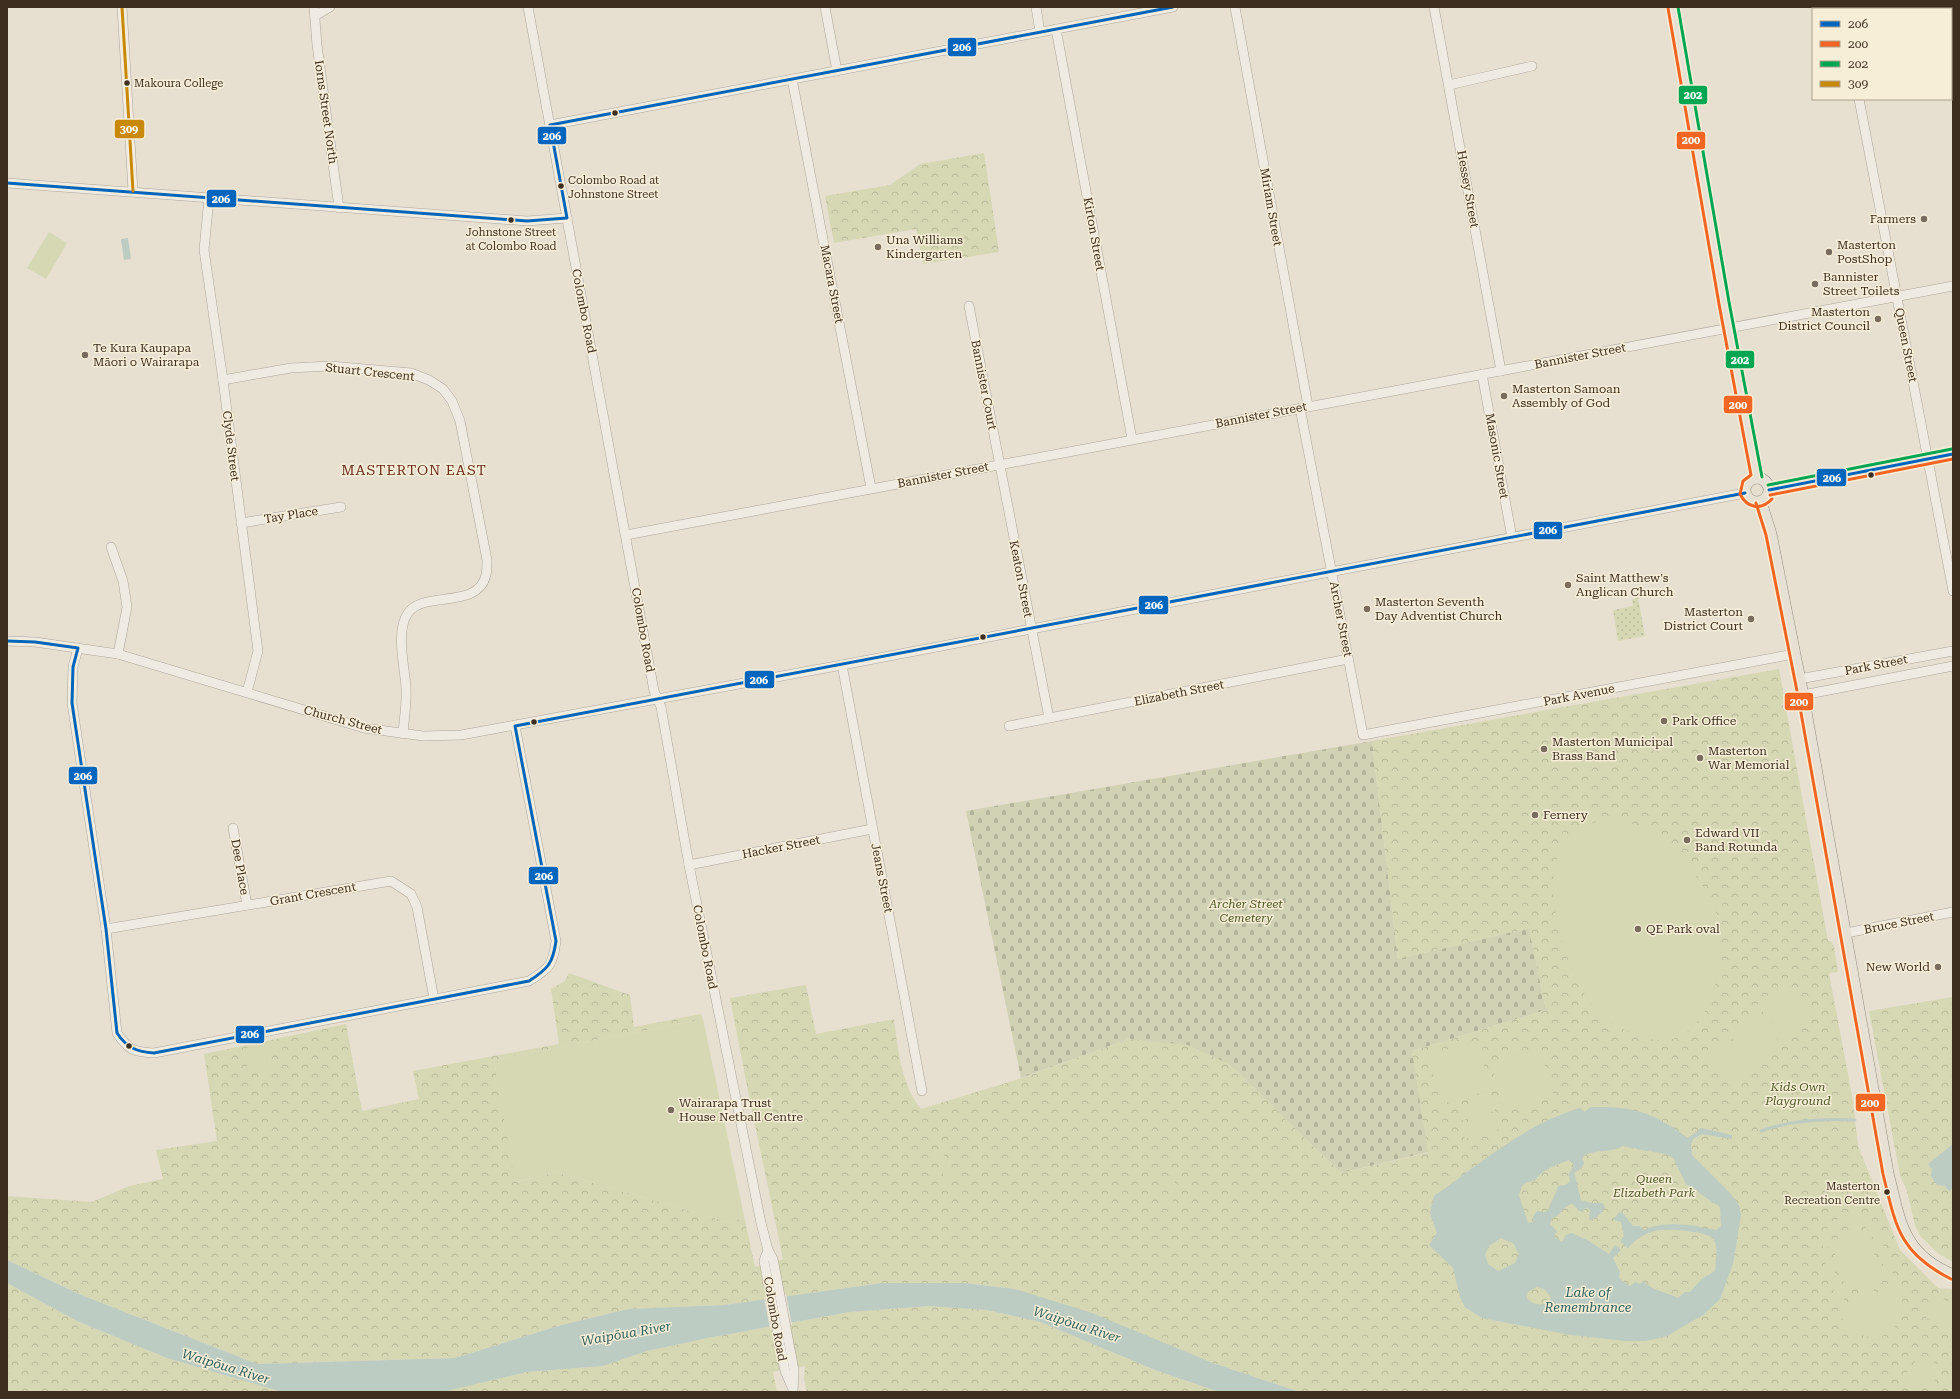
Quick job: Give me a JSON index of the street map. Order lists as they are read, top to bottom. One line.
{"streets":{"street":["Iorns Street North","Hessey Street","Miriam Street","Kirton Street","Macara Street","Colombo Road","Queen Street","Bannister Street","Stuart Crescent","Bannister Court","Clyde Street","Masonic Street","Tay Place","Keaton Street","Archer Street","Park Street","Elizabeth Street","Park Avenue","Church Street","Hacker Street","Dee Place","Jeans Street","Grant Crescent","Bruce Street"]},"crossings":[["Hessey Street","Bannister Street"],["Miriam Street","Bannister Street"],["Miriam Street","Archer Street"],["Kirton Street","Bannister Street"],["Macara Street","Bannister Street"],["Colombo Road","Bannister Street"],["Colombo Road","Church Street"],["Colombo Road","Hacker Street"],["Queen Street","Bannister Street"],["Bannister Street","Bannister Court"],["Bannister Street","Masonic Street"],["Bannister Street","Keaton Street"],["Bannister Street","Archer Street"],["Stuart Crescent","Clyde Street"],["Stuart Crescent","Church Street"],["Bannister Court","Keaton Street"],["Clyde Street","Tay Place"],["Clyde Street","Church Street"],["Masonic Street","Church Street"],["Keaton Street","Elizabeth Street"],["Keaton Street","Church Street"],["Archer Street","Elizabeth Street"],["Archer Street","Park Avenue"],["Archer Street","Church Street"],["Church Street","Jeans Street"],["Hacker Street","Jeans Street"],["Dee Place","Grant Crescent"]],"districts":["MASTERTON EAST"],"water":["Lake of Remembrance","Waipōua River"],"parks":["Archer Street Cemetery","Kids Own Playground","Queen Elizabeth Park"],"places":["Makoura College","Colombo Road at Johnstone Street","Farmers","Johnstone Street at Colombo Road","Una Williams Kindergarten","Masterton PostShop","Bannister Street Toilets","Masterton District Council","Te Kura Kaupapa Māori o Wairarapa","Masterton Samoan Assembly of God","Saint Matthew's Anglican Church","Masterton Seventh Day Adventist Church","Masterton District Court","Park Office","Masterton Municipal Brass Band","Masterton War Memorial","Fernery","Edward VII Band Rotunda","QE Park oval","New World","Wairarapa Trust House Netball Centre","Masterton Recreation Centre"],"lines":["transit line 206","transit line 202","transit line 309","transit line 200"],"legend":["206","200","202","309"]}
